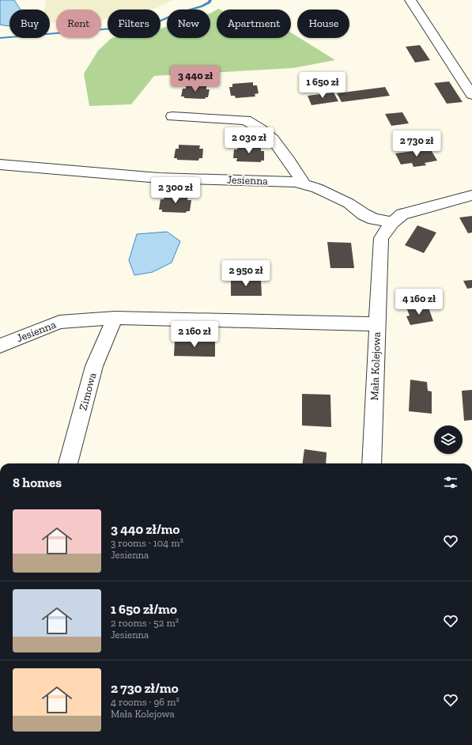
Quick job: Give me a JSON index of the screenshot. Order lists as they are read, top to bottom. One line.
{"streets":{"street":["Jesienna","Mała Kolejowa","Zimowa"]},"crossings":[["Jesienna","Mała Kolejowa"],["Jesienna","Zimowa"]],"page":{"chip":["Buy","Rent","Filters","New","Apartment","House"],"price":["3 440 zł","1 650 zł","2 030 zł","2 730 zł","2 300 zł","2 950 zł","4 160 zł","2 160 zł"],"heading":"8 homes","list":[{"name":"3 440 zł/mo","note":"3 rooms · 104 m² · Jesienna"},{"name":"1 650 zł/mo","note":"2 rooms · 52 m² · Jesienna"},{"name":"2 730 zł/mo","note":"4 rooms · 96 m² · Mała Kolejowa"}]}}
